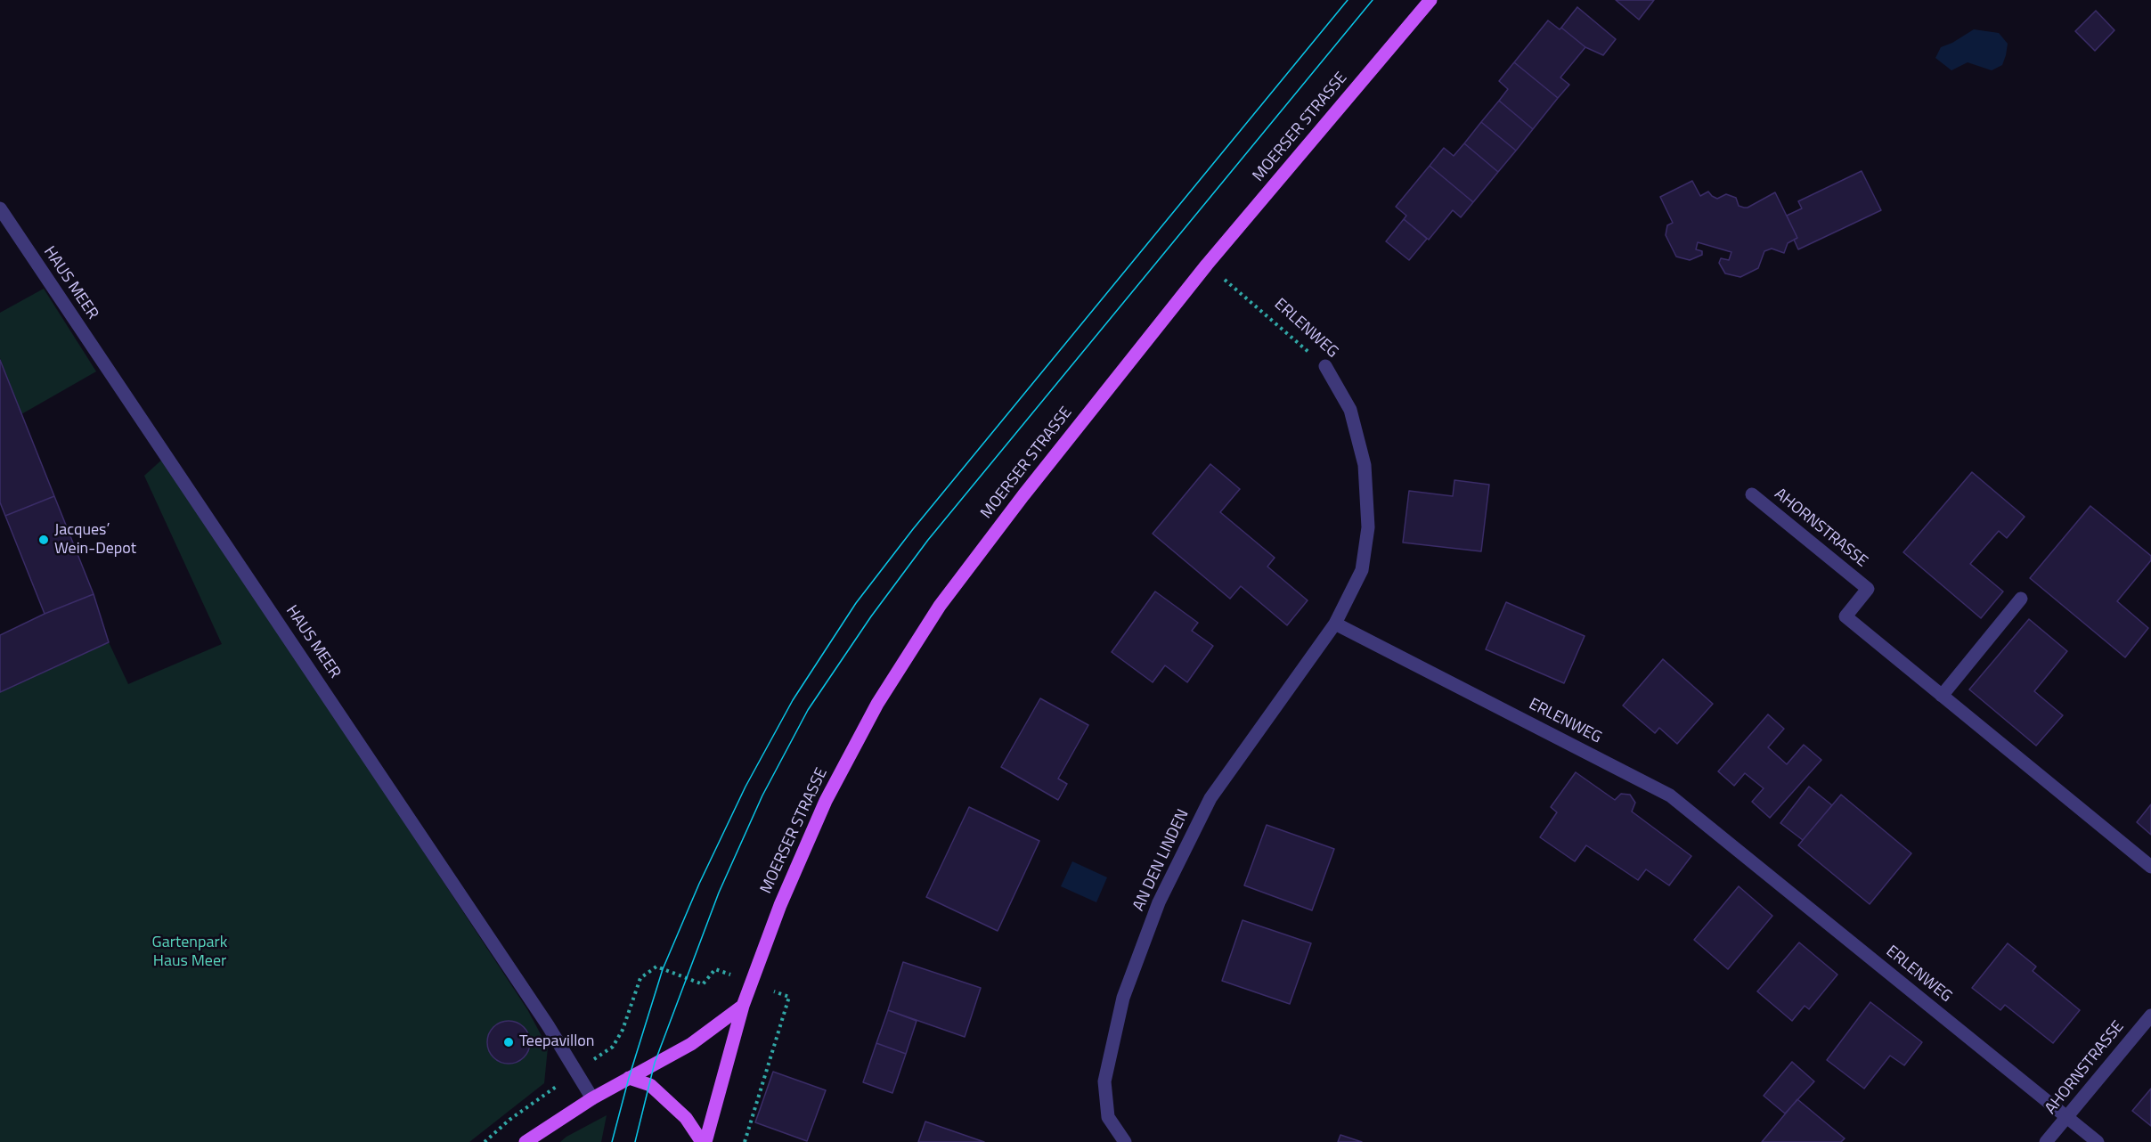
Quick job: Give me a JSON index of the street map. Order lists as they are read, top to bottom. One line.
{"streets":{"main road":["MOERSER STRASSE"],"street":["HAUS MEER","ERLENWEG","AHORNSTRASSE","AN DEN LINDEN"]},"crossings":[["MOERSER STRASSE","ERLENWEG"],["ERLENWEG","AHORNSTRASSE"],["ERLENWEG","AN DEN LINDEN"]],"parks":["Gartenpark Haus Meer"],"places":["Jacques’ Wein-Depot","Teepavillon"]}
